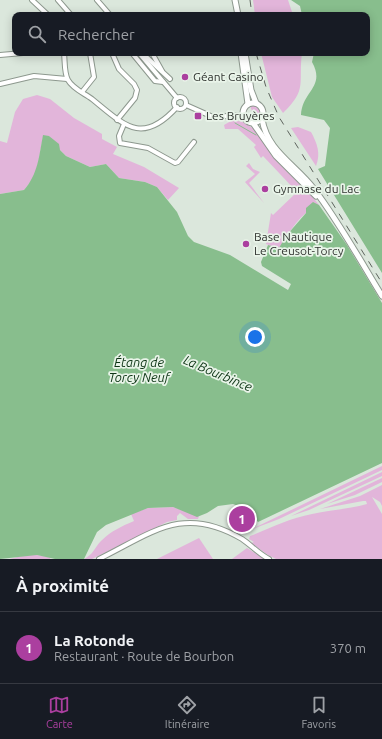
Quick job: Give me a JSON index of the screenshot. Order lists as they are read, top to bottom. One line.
{"water":["Étang de Torcy Neuf","La Bourbince"],"places":{"other":["Géant Casino","Gymnase du Lac","Base Nautique Le Creusot-Torcy"],"transit":["Les Bruyères"]},"page":{"search":"Rechercher","pins":"1","heading":"À proximité","list":[{"mark":"1","name":"La Rotonde","note":"Restaurant · Route de Bourbon","value":"370 m"}],"nav":["Carte","Itinéraire","Favoris"]}}
